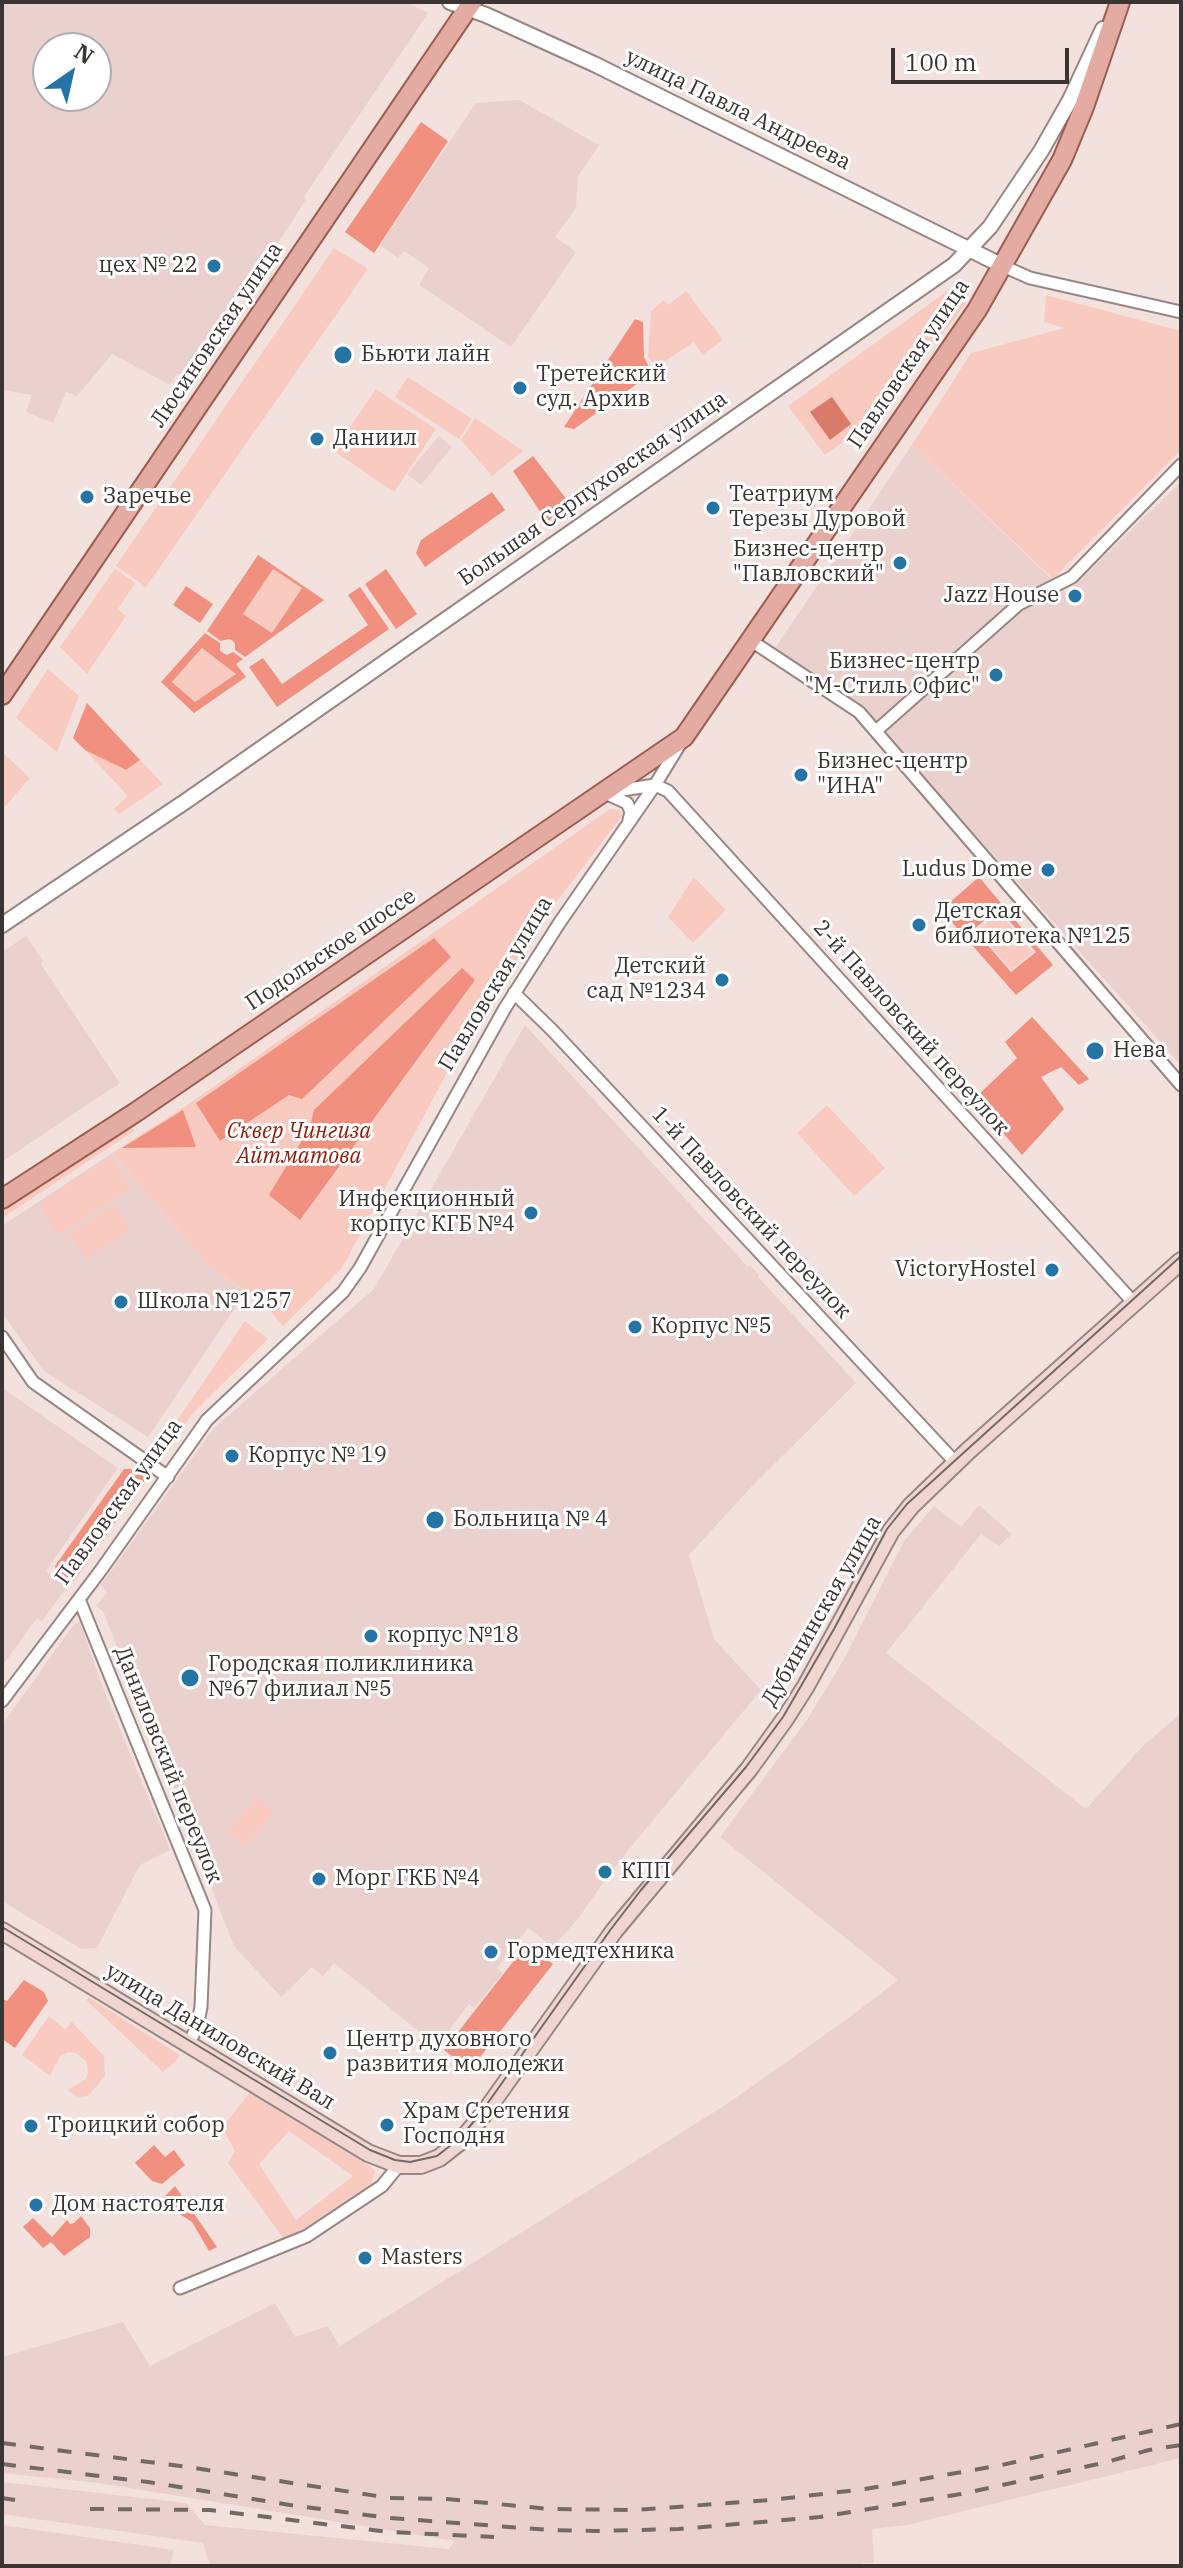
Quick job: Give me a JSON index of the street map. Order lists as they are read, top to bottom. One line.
{"streets":{"main road":["Люсиновская улица","Павловская улица","Большая Серпуховская улица","Подольское шоссе","Дубининская улица","улица Даниловский Вал"],"street":["улица Павла Андреева","2-й Павловский переулок","1-й Павловский переулок","Даниловский переулок"]},"crossings":[["улица Павла Андреева","Люсиновская улица"],["улица Павла Андреева","Павловская улица"],["улица Павла Андреева","Большая Серпуховская улица"],["Павловская улица","Большая Серпуховская улица"],["Павловская улица","Подольское шоссе"],["Павловская улица","2-й Павловский переулок"],["Павловская улица","1-й Павловский переулок"],["Павловская улица","Даниловский переулок"],["2-й Павловский переулок","Дубининская улица"],["1-й Павловский переулок","Дубининская улица"],["Дубининская улица","улица Даниловский Вал"],["Даниловский переулок","улица Даниловский Вал"]],"parks":["Сквер Чингиза Айтматова"],"places":["цех № 22","Бьюти лайн","Третейский суд. Архив","Даниил","Заречье","Театриум Терезы Дуровой","Бизнес-центр \"Павловский\"","Jazz House","Бизнес-центр \"М-Стиль Офис\"","Бизнес-центр \"ИНА\"","Ludus Dome","Детская библиотека №125","Детский сад №1234","Нева","Инфекционный корпус КГБ №4","VictoryHostel","Школа №1257","Корпус №5","Корпус № 19","Больница № 4","корпус №18","Городская поликлиника №67 филиал №5","КПП","Морг ГКБ №4","Гормедтехника","Центр духовного развития молодежи","Храм Сретения Господня","Троицкий собор","Дом настоятеля","Masters"],"scale_bar":"100 m","north":"top right"}
